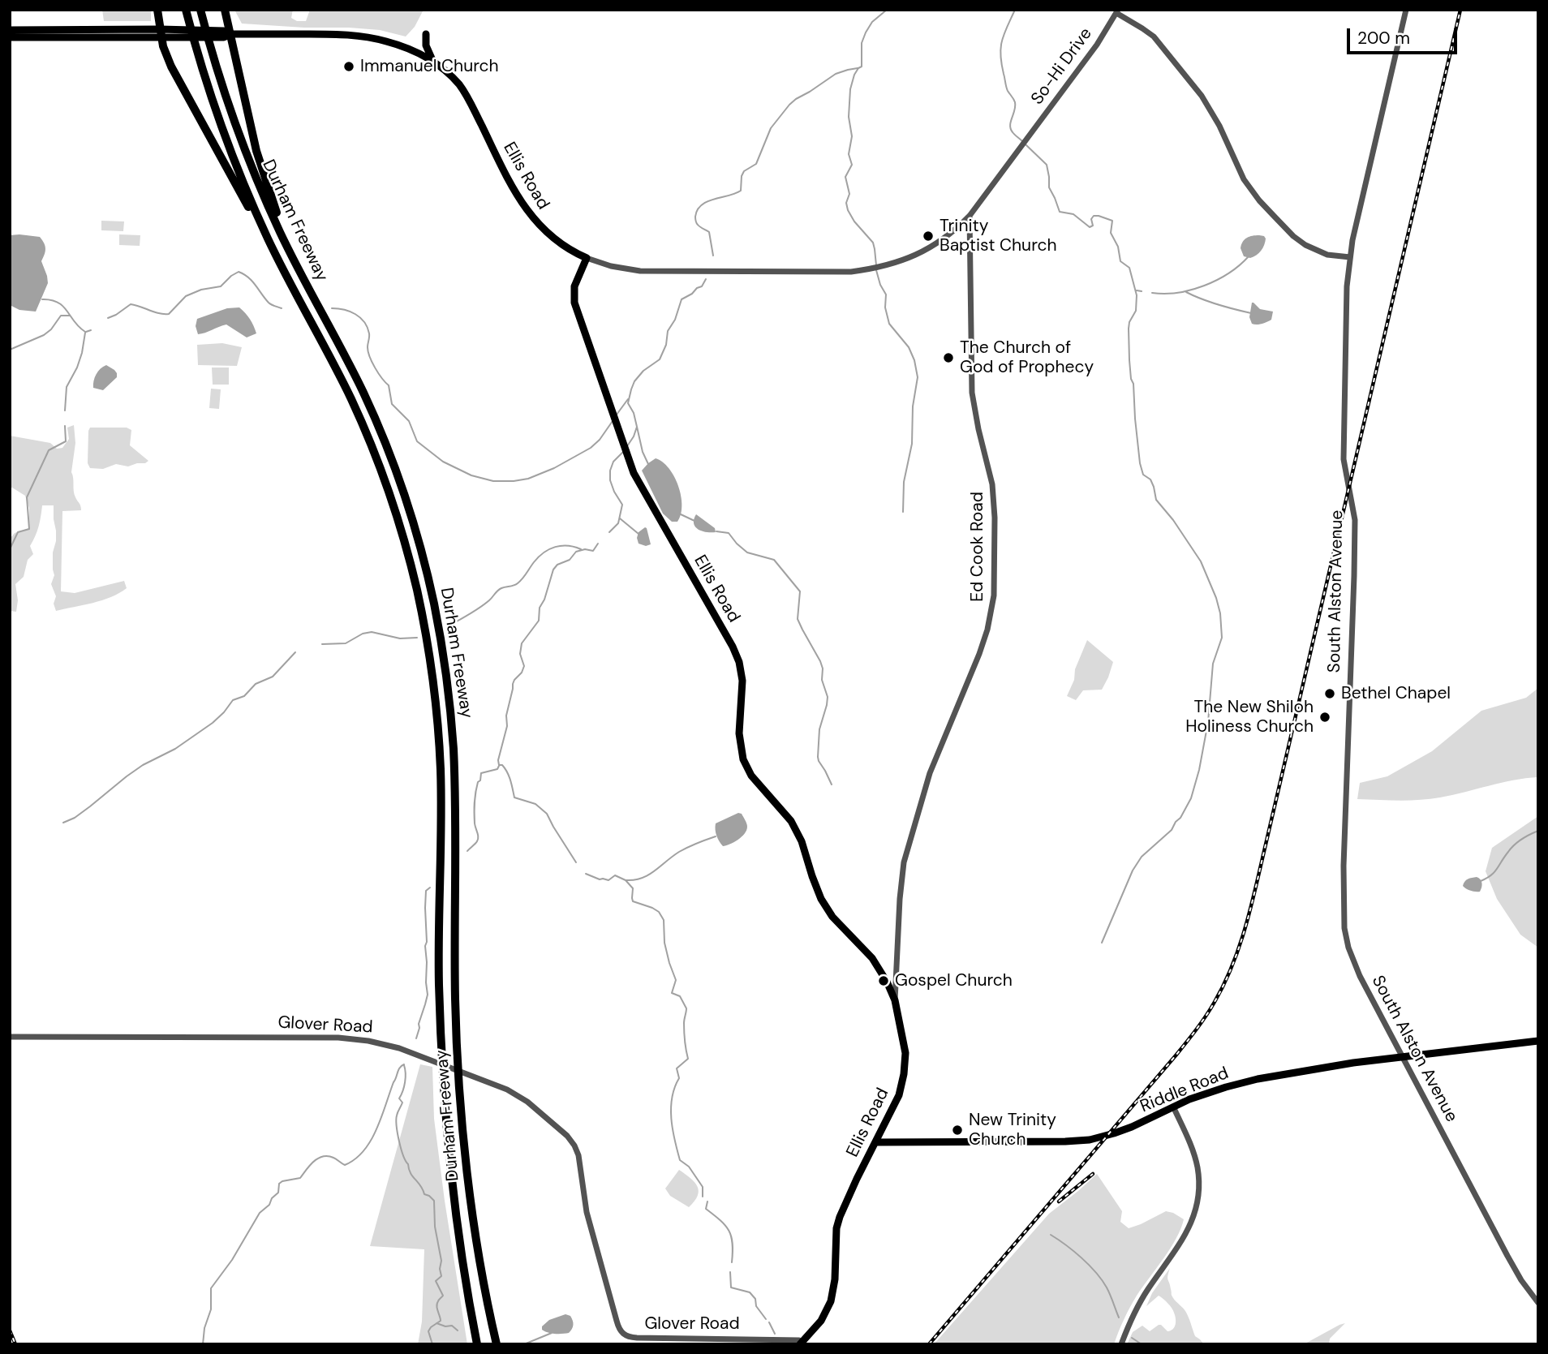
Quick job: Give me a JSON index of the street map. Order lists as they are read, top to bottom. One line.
{"streets":{"highway":["Durham Freeway"],"main road":["Ellis Road","Riddle Road"],"street":["So-Hi Drive","Ed Cook Road","South Alston Avenue","Glover Road"]},"crossings":[["So-Hi Drive","Ellis Road"],["So-Hi Drive","Ed Cook Road"],["So-Hi Drive","South Alston Avenue"],["Ellis Road","Ed Cook Road"],["Ellis Road","Glover Road"],["Ellis Road","Riddle Road"],["South Alston Avenue","Riddle Road"]],"places":["Immanuel Church","Trinity Baptist Church","The Church of God of Prophecy","Bethel Chapel","The New Shiloh Holiness Church","Gospel Church","New Trinity Church"],"scale_bar":"200 m"}
